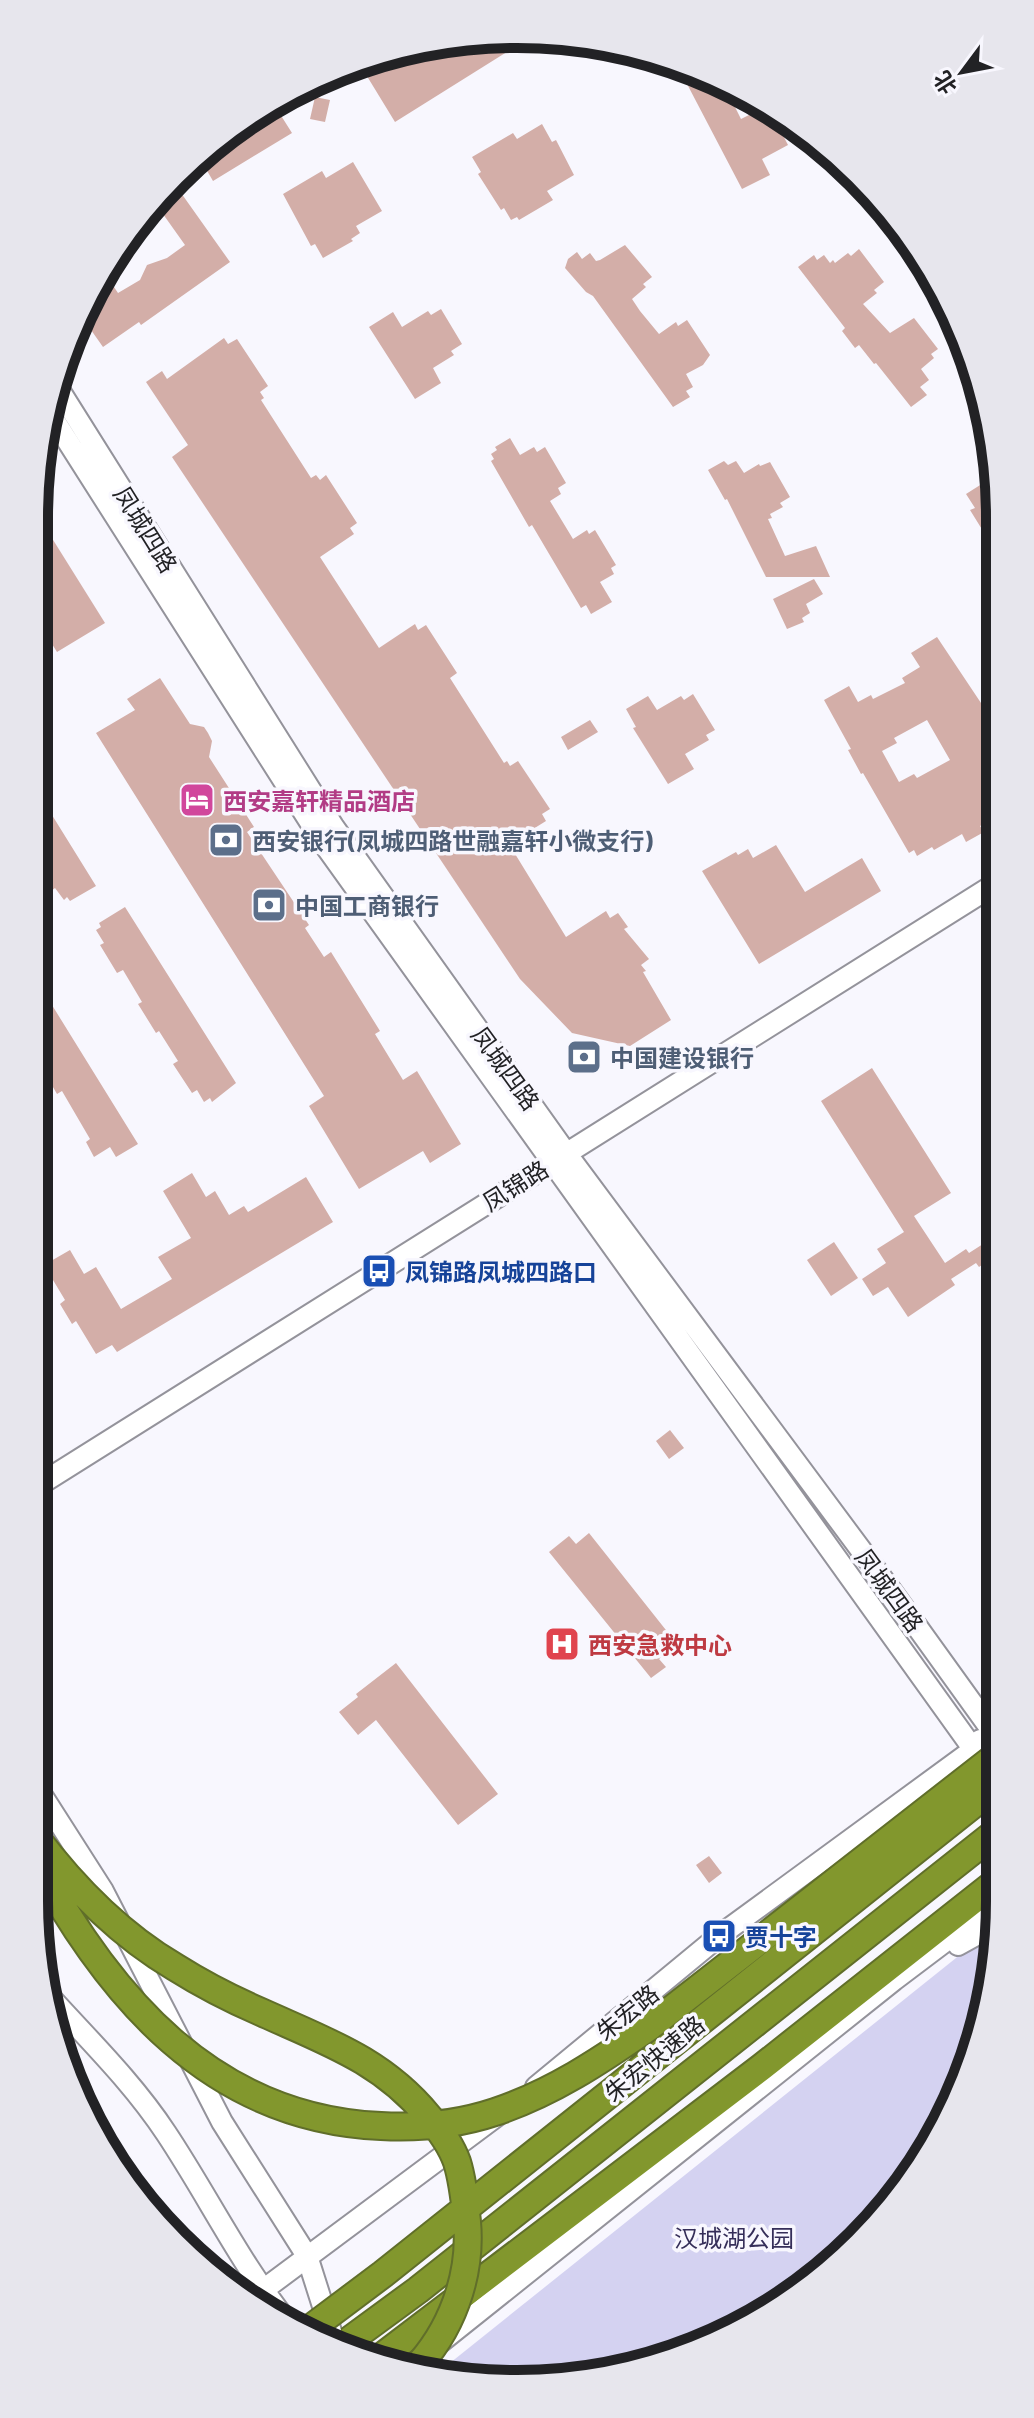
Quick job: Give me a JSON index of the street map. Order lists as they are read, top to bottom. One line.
{"streets":{"highway":["朱宏快速路"],"street":["凤城四路","凤锦路","朱宏路"]},"crossings":[["凤城四路","凤锦路"],["凤城四路","朱宏路"]],"parks":["汉城湖公园"],"places":{"hotel":["西安嘉轩精品酒店"],"bank":["西安银行(凤城四路世融嘉轩小微支行)","中国工商银行","中国建设银行"],"bus stop":["凤锦路凤城四路口","贾十字"],"hospital":["西安急救中心"]},"north":"bottom left"}
